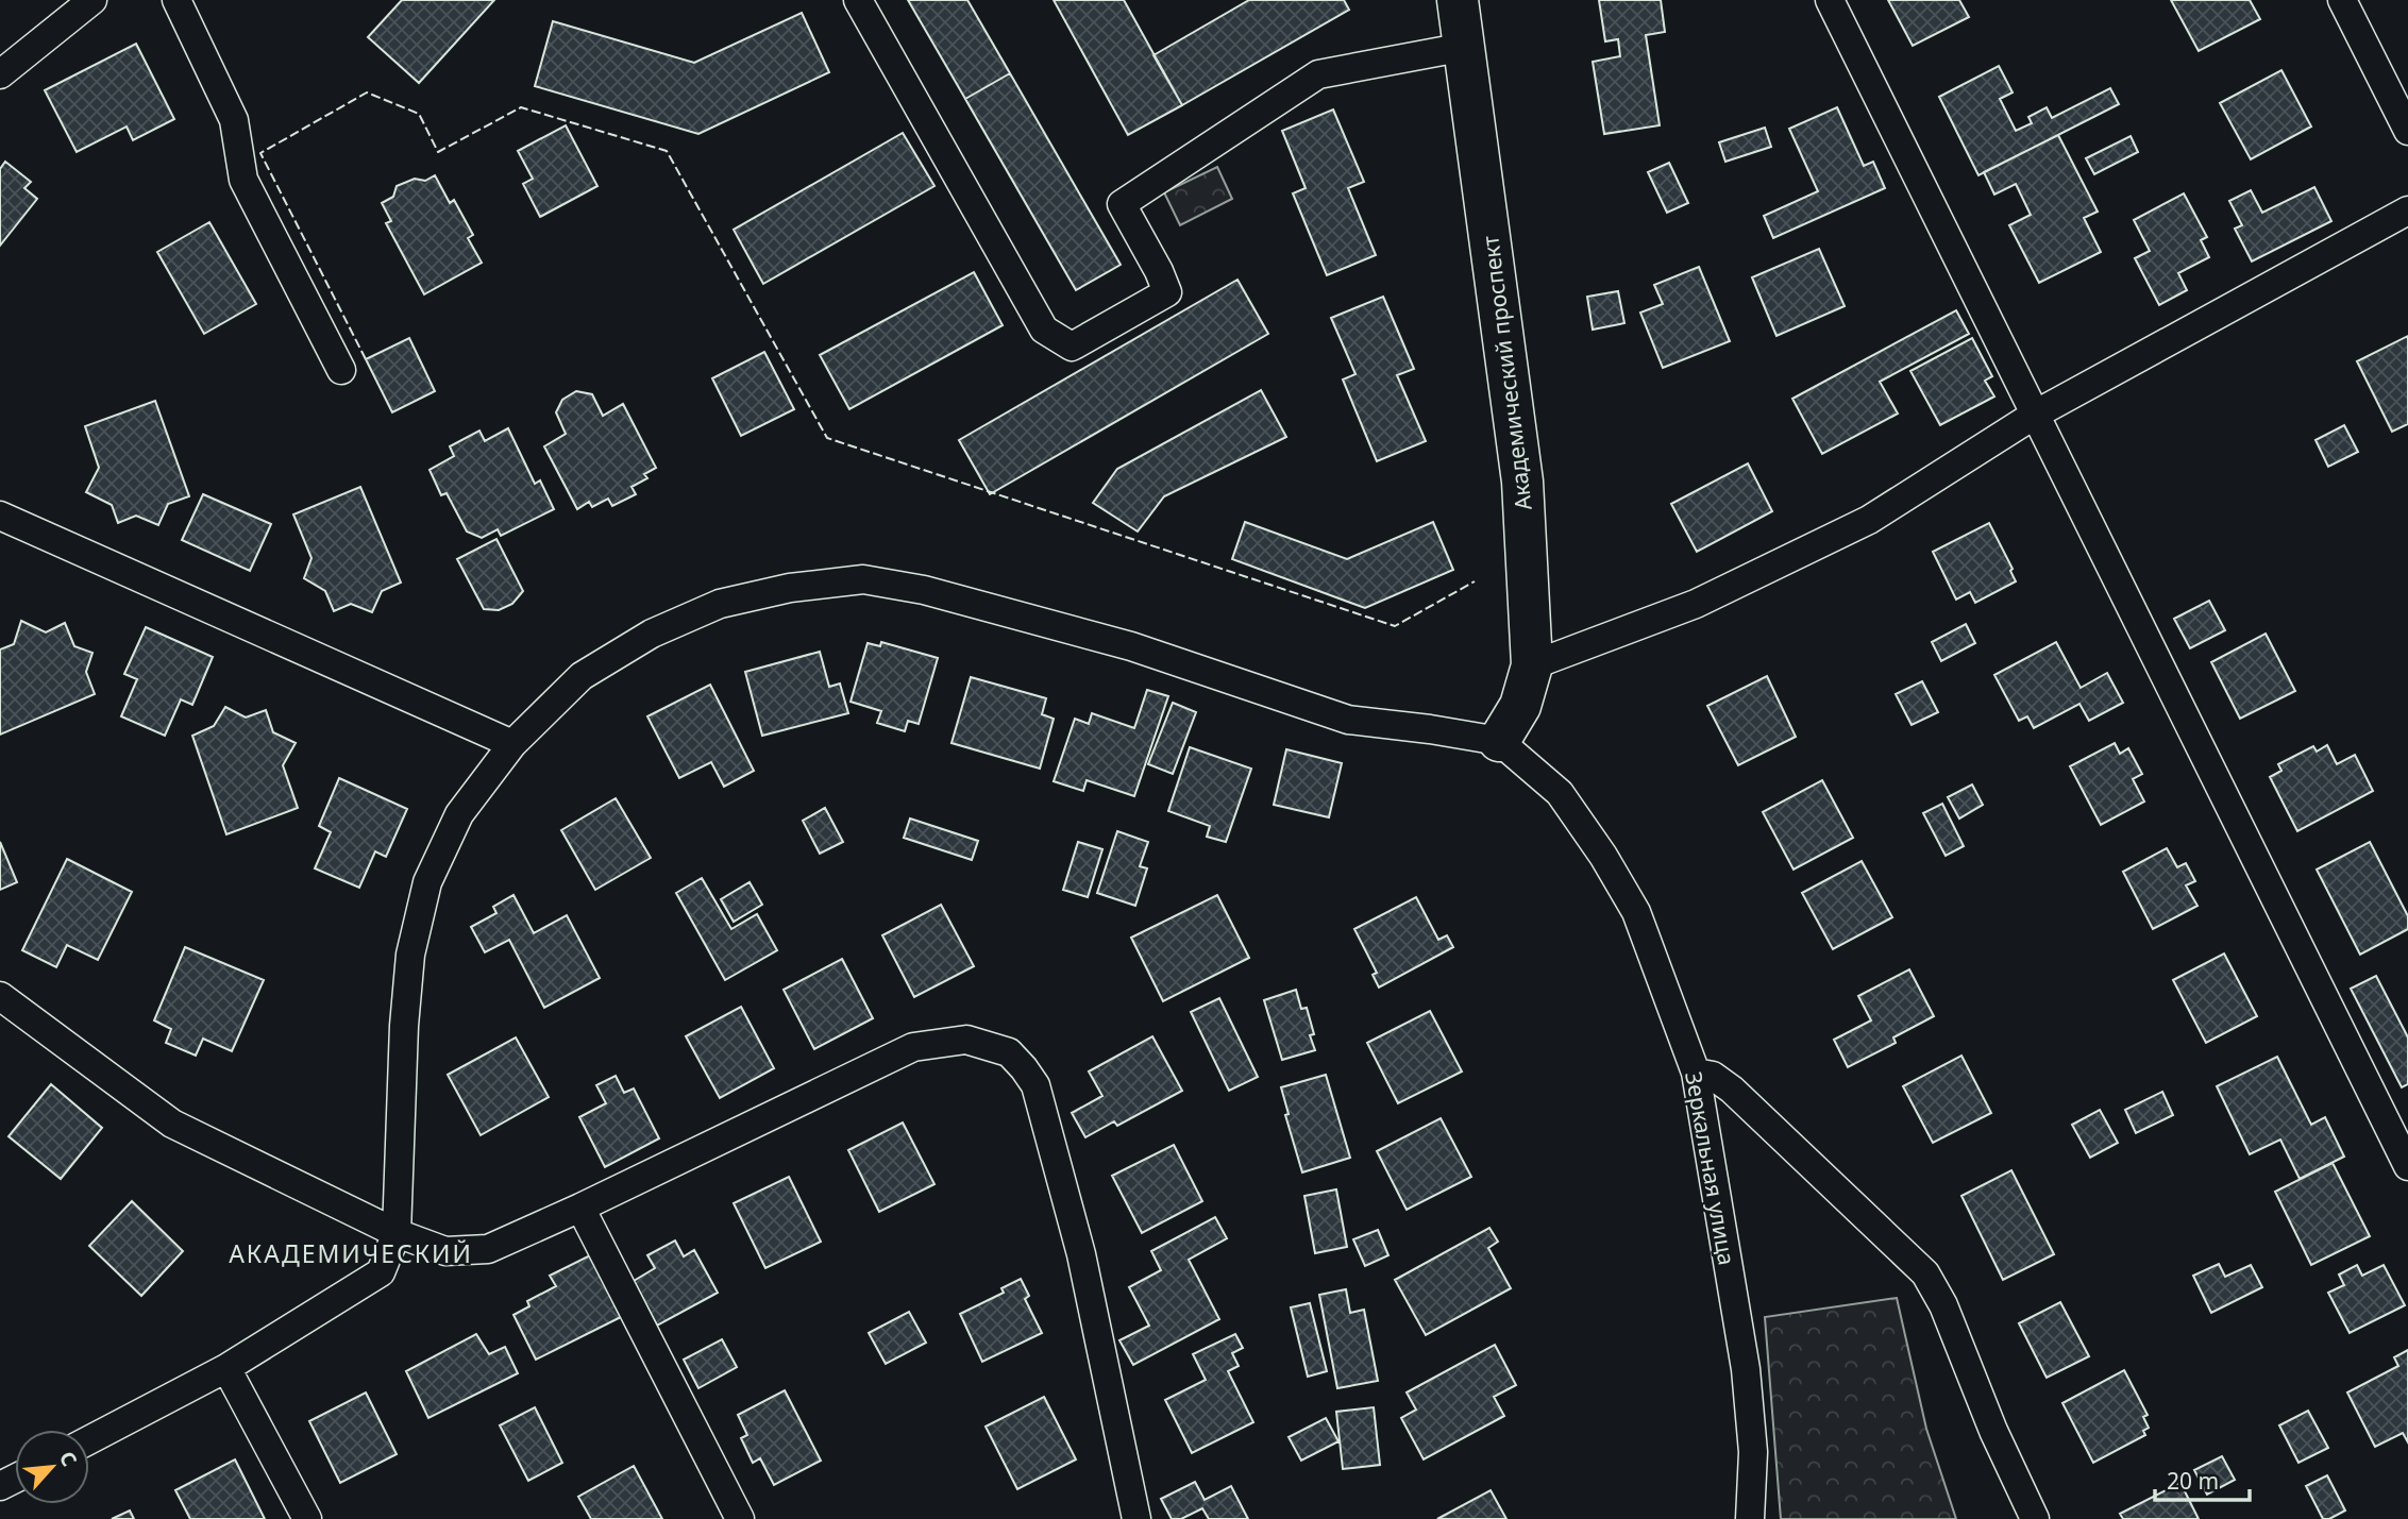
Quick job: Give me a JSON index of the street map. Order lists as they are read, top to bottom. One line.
{"streets":{"street":["Академический проспект","Зеркальная улица"]},"crossings":[["Академический проспект","Зеркальная улица"]],"districts":["АКАДЕМИЧЕСКИЙ"],"scale_bar":"20 m","north":"top right"}
